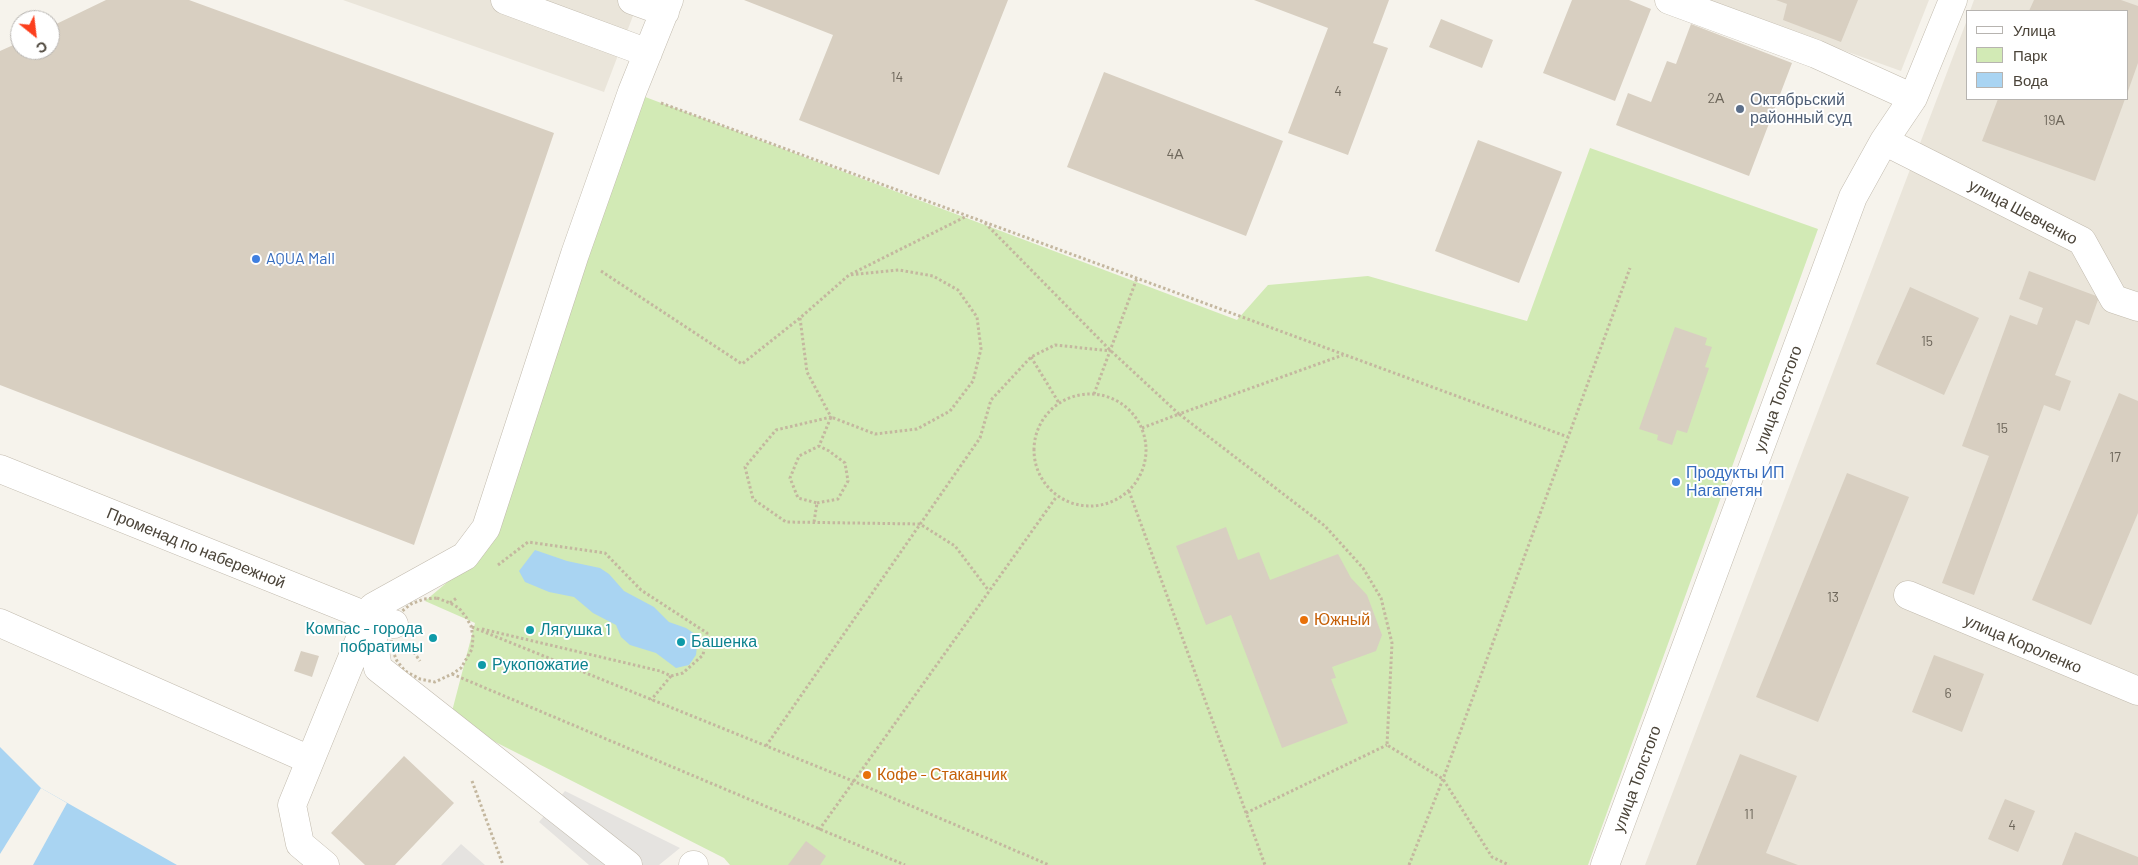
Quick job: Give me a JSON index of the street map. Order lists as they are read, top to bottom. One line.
{"streets":{"street":["улица Шевченко","улица Толстого","Променад по набережной","улица Короленко"]},"crossings":[["улица Шевченко","улица Толстого"]],"places":["Октябрьский районный суд","AQUA Mall","Продукты ИП Нагапетян","Южный","Лягушка 1","Компас - города побратимы","Башенка","Рукопожатие","Кофе - Стаканчик"],"house_numbers":["14","4","2А","19А","4А","15","15","17","13","6","11","4"],"legend":["Улица","Парк","Вода"],"north":"bottom right"}
